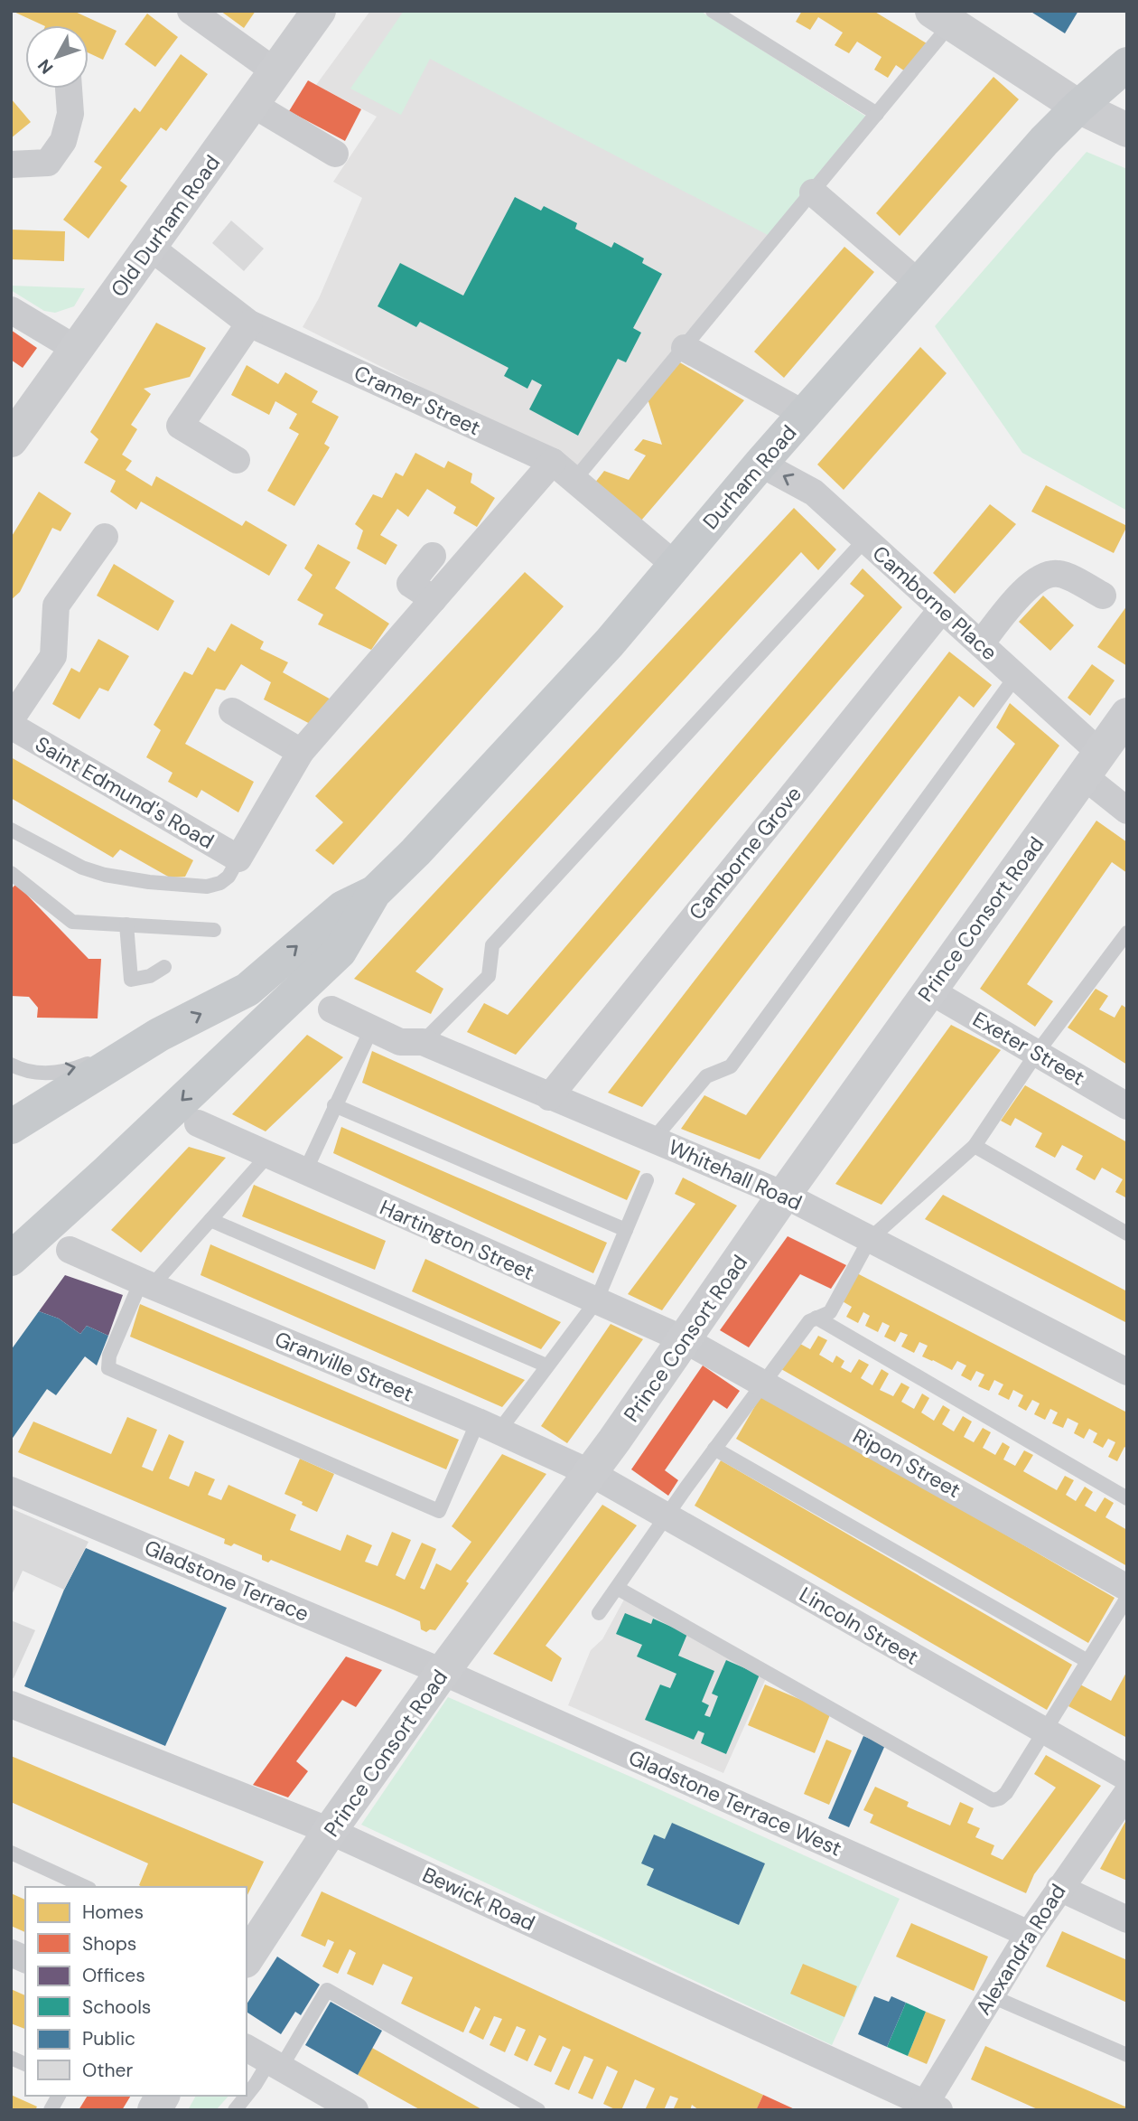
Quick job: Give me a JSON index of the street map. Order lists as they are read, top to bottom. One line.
{"streets":{"main road":["Durham Road"],"street":["Old Durham Road","Cramer Street","Camborne Place","Saint Edmund's Road","Camborne Grove","Prince Consort Road","Exeter Street","Whitehall Road","Hartington Street","Granville Street","Ripon Street","Gladstone Terrace","Lincoln Street","Gladstone Terrace West","Bewick Road","Alexandra Road"]},"crossings":[["Old Durham Road","Cramer Street"],["Cramer Street","Durham Road"],["Durham Road","Camborne Place"],["Camborne Place","Camborne Grove"],["Camborne Place","Prince Consort Road"],["Camborne Grove","Whitehall Road"],["Prince Consort Road","Exeter Street"],["Prince Consort Road","Whitehall Road"],["Prince Consort Road","Hartington Street"],["Prince Consort Road","Granville Street"],["Prince Consort Road","Ripon Street"],["Prince Consort Road","Gladstone Terrace"],["Prince Consort Road","Lincoln Street"],["Prince Consort Road","Gladstone Terrace West"],["Prince Consort Road","Bewick Road"],["Hartington Street","Ripon Street"],["Granville Street","Lincoln Street"],["Gladstone Terrace","Gladstone Terrace West"],["Gladstone Terrace West","Alexandra Road"],["Bewick Road","Alexandra Road"]],"legend":["Homes","Shops","Offices","Schools","Public","Other"],"north":"bottom left"}
